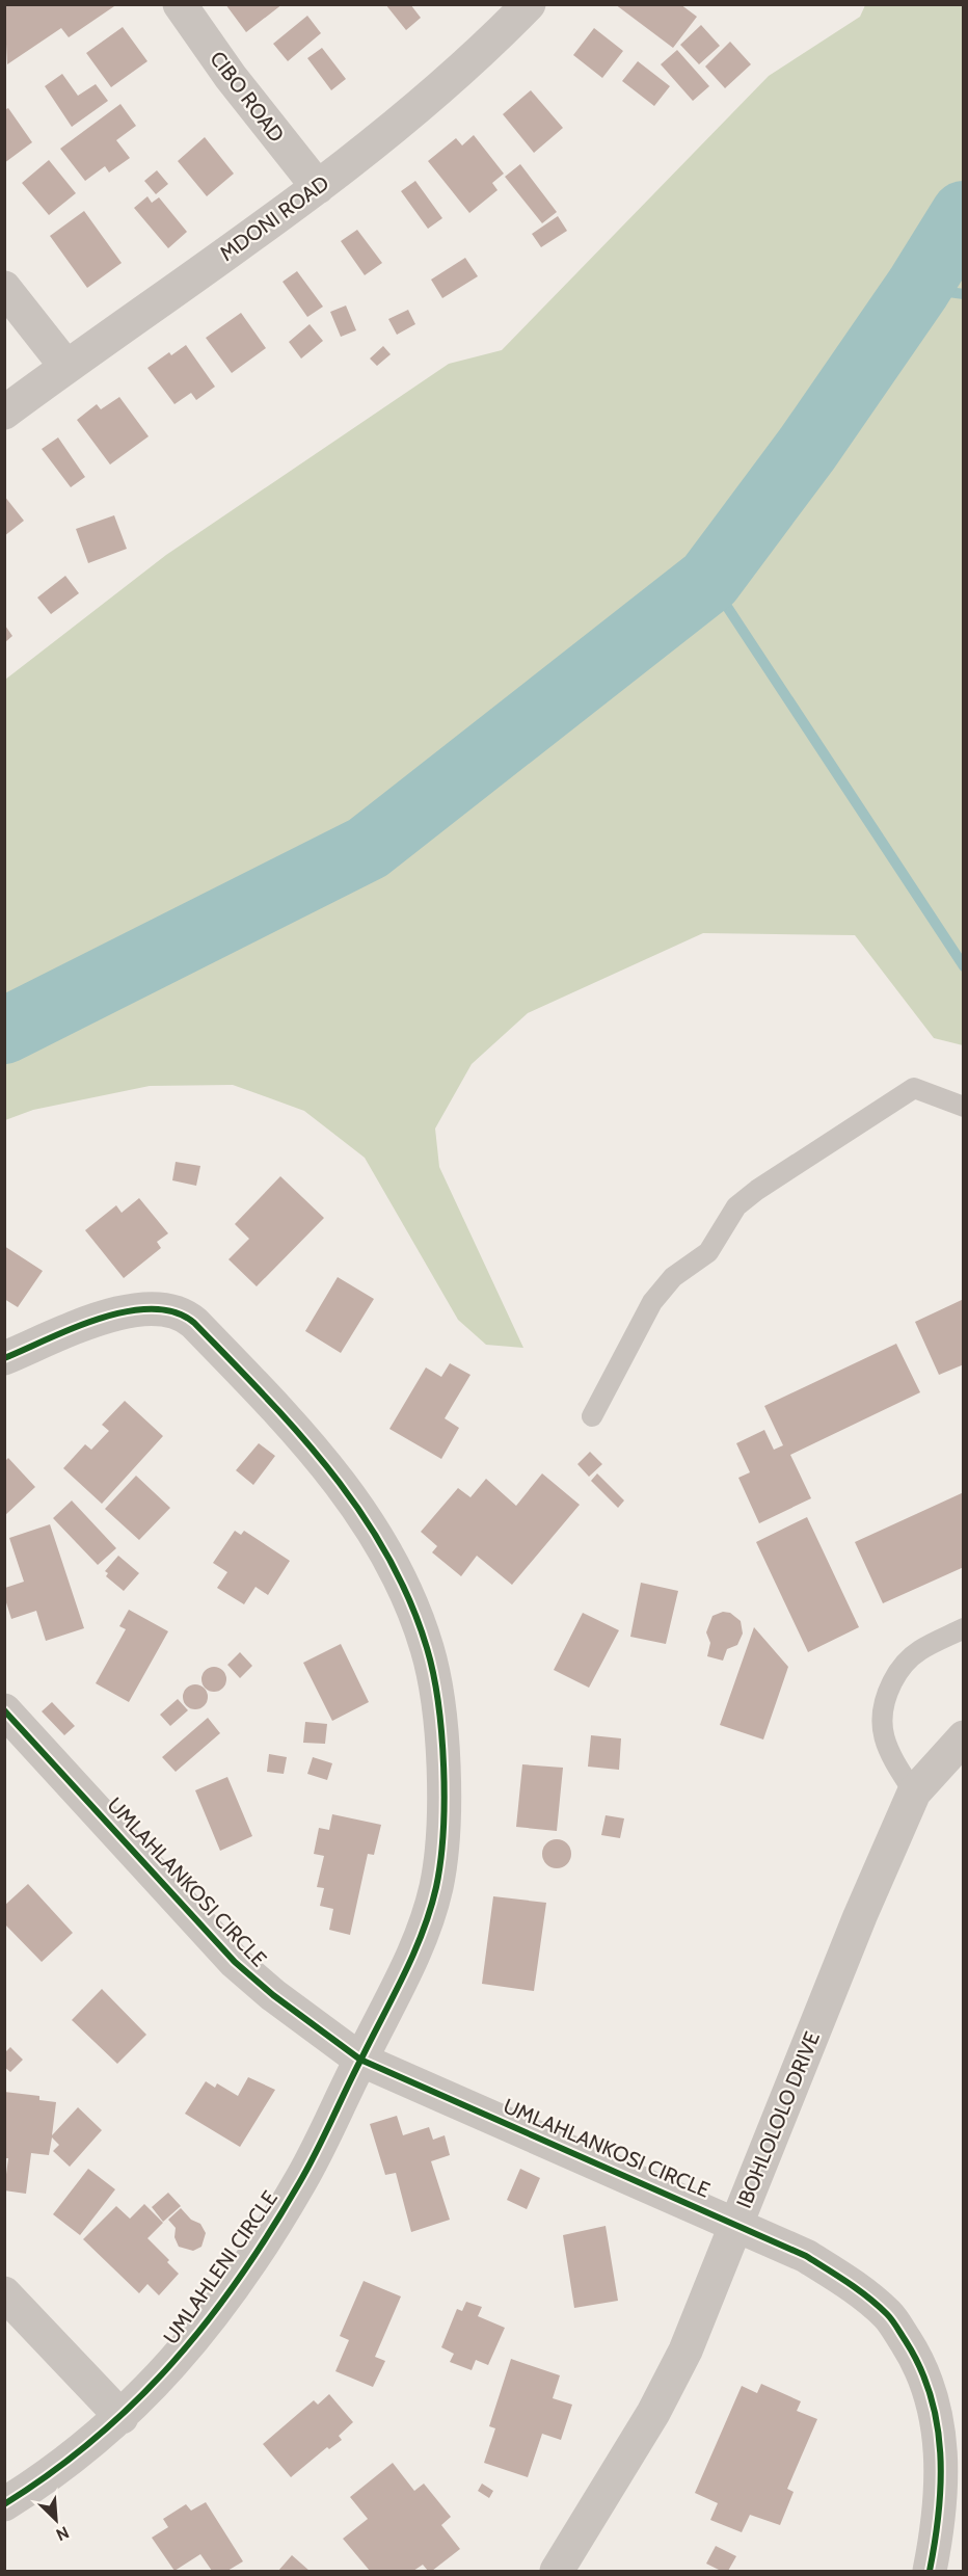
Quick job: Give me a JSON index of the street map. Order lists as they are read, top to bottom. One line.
{"streets":{"street":["CIBO ROAD","MDONI ROAD","UMLAHLANKOSI CIRCLE","IBOHLOLOLO DRIVE","UMLAHLENI CIRCLE"]},"crossings":[["CIBO ROAD","MDONI ROAD"],["UMLAHLANKOSI CIRCLE","IBOHLOLOLO DRIVE"],["UMLAHLANKOSI CIRCLE","UMLAHLENI CIRCLE"]],"north":"bottom right"}
